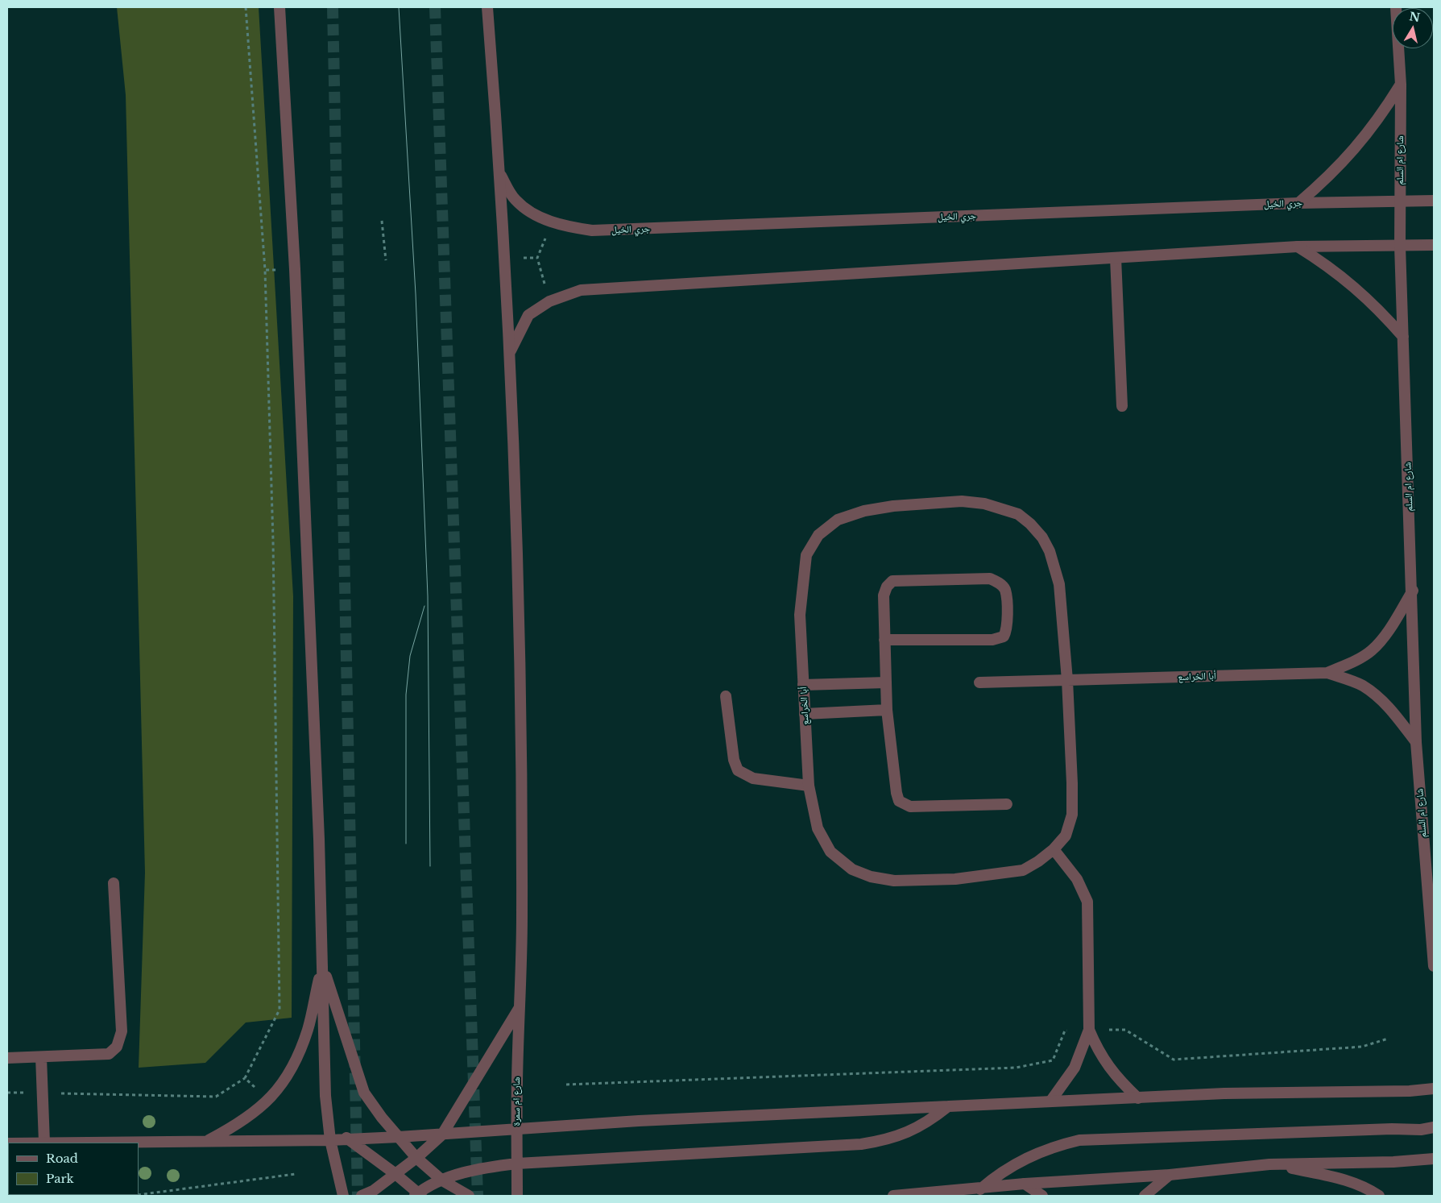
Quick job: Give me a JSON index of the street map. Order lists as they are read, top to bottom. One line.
{"streets":{"street":["شارع ام السلم","جري الخيل","أبا الخراسع","شارع ام سمرة"]},"crossings":[["شارع ام السلم","جري الخيل"],["شارع ام السلم","أبا الخراسع"],["جري الخيل","شارع ام سمرة"]],"legend":["Road","Park"],"north":"top"}
